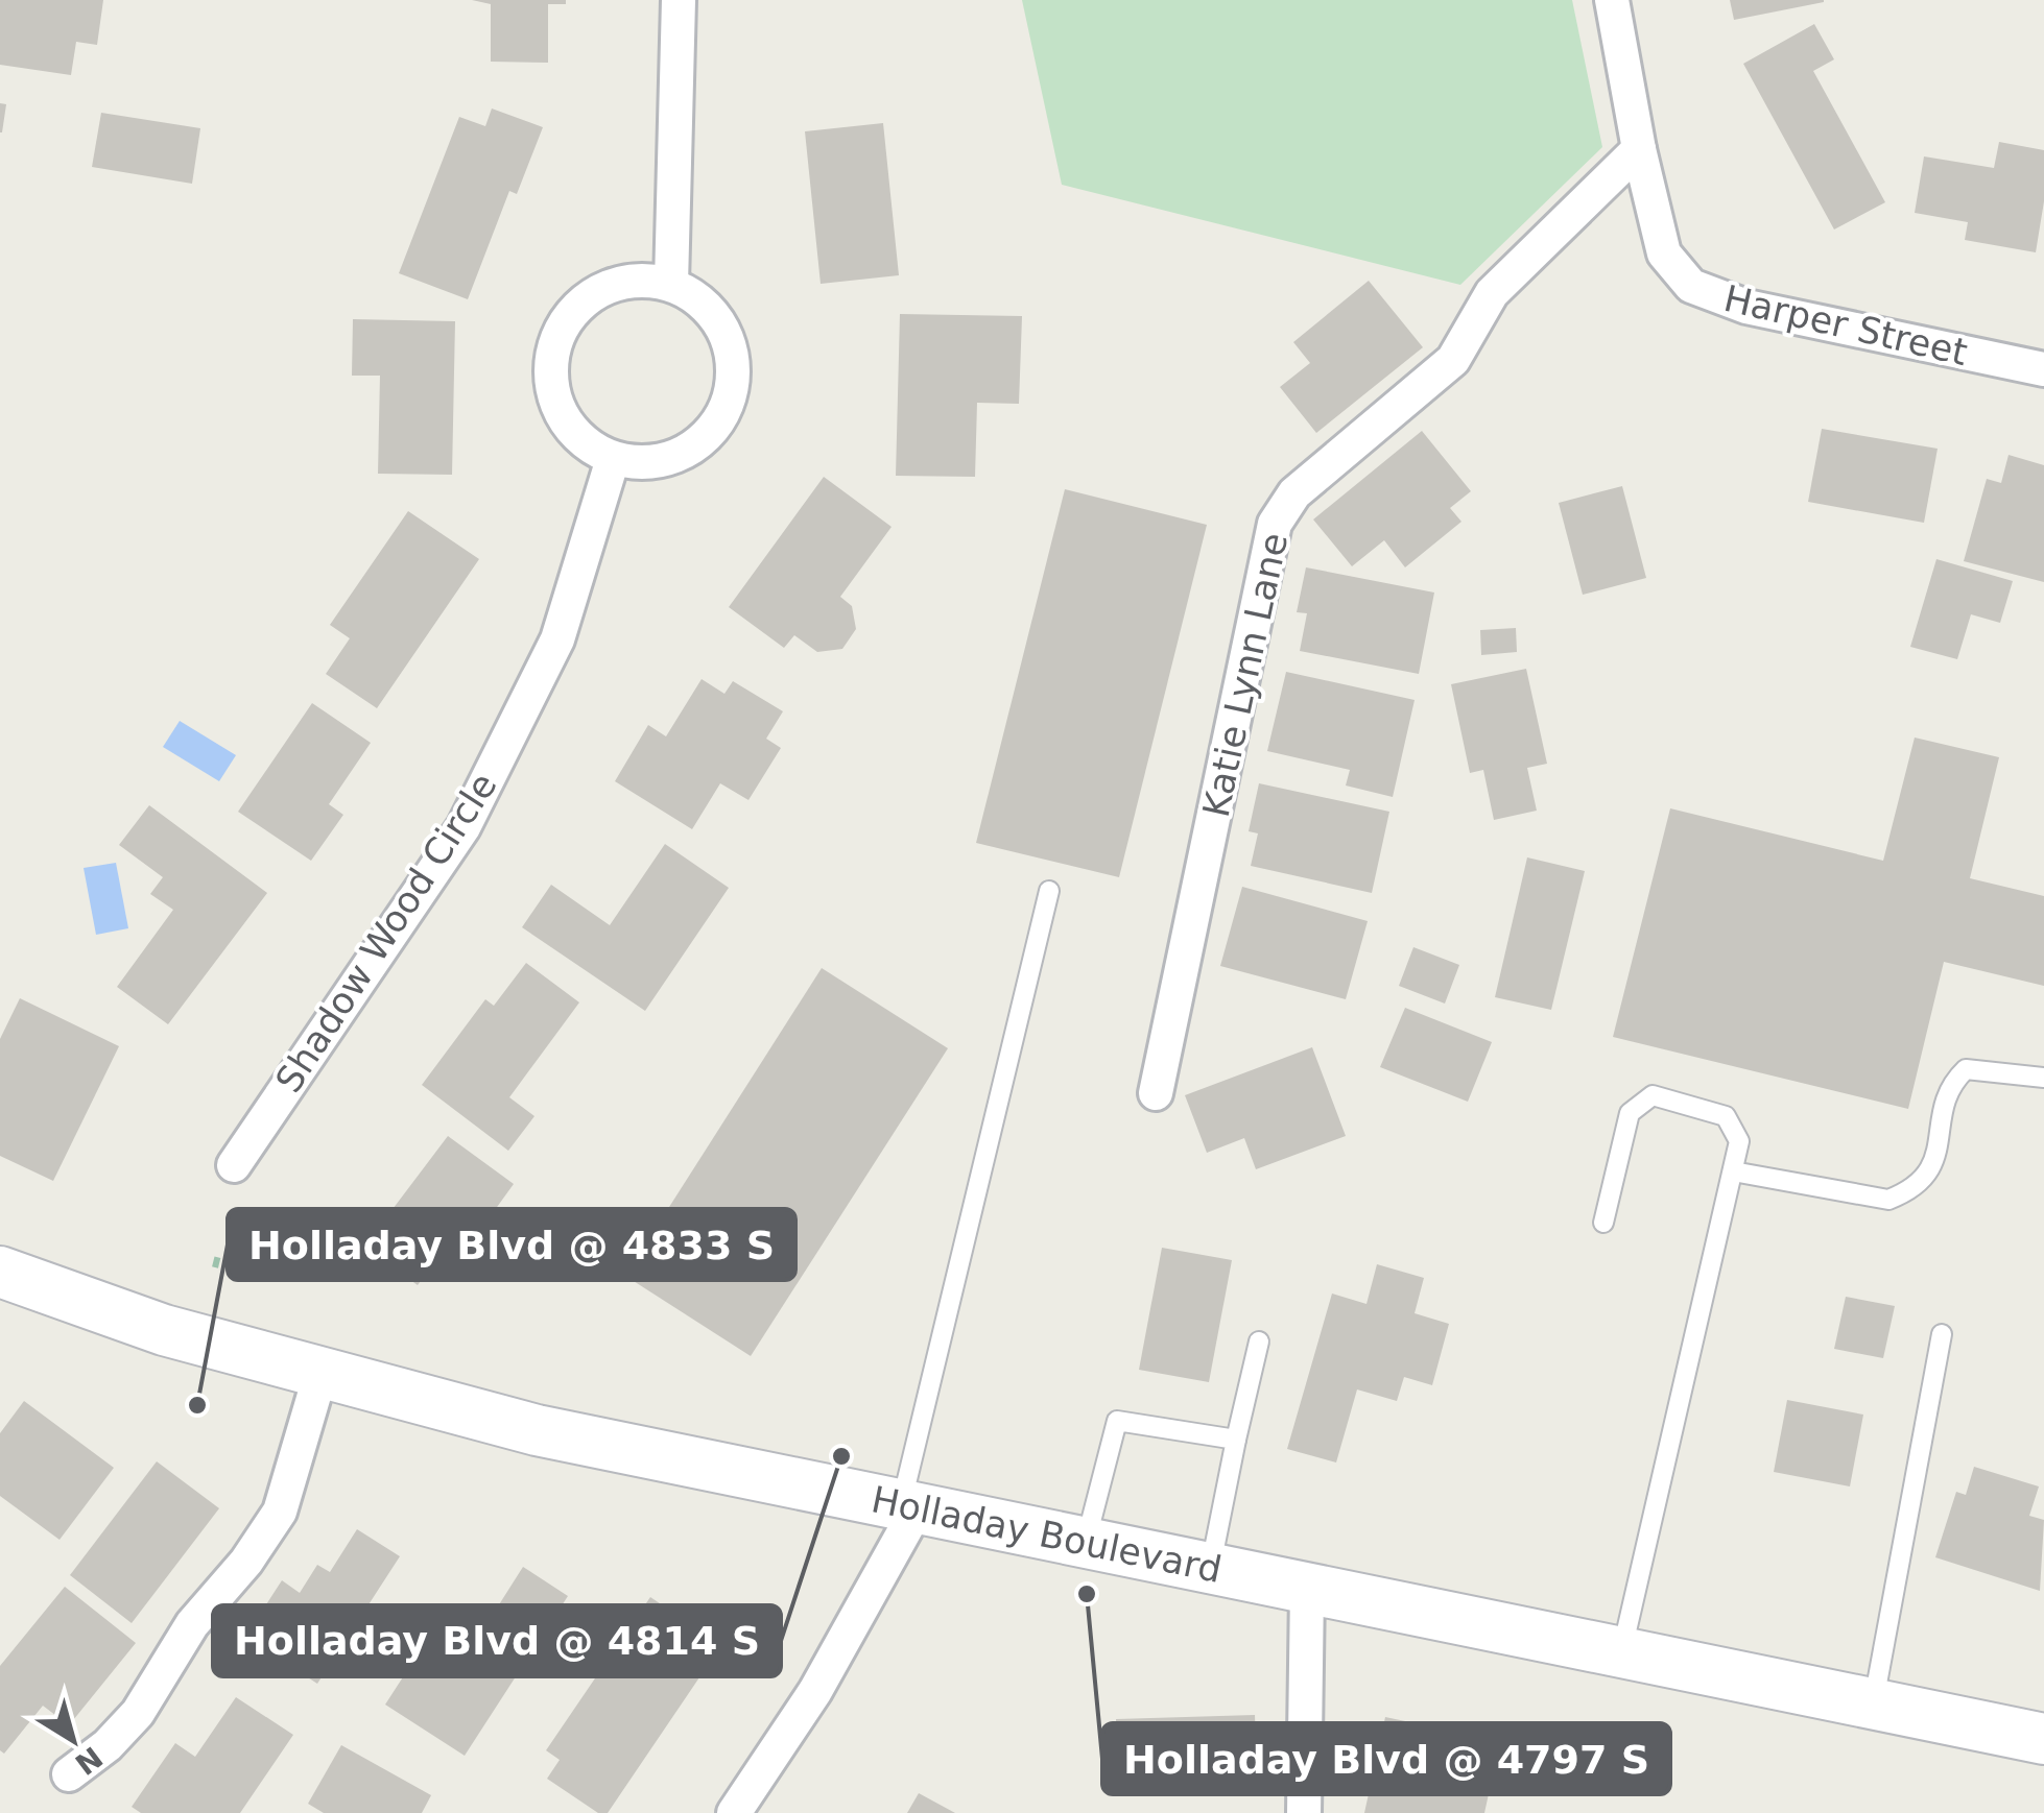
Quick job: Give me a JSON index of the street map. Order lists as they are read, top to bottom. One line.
{"streets":{"main road":["Holladay Boulevard"],"street":["Harper Street","Katie Lynn Lane","Shadow Wood Circle"]},"crossings":[["Harper Street","Katie Lynn Lane"]],"places":["Holladay Blvd @ 4833 S","Holladay Blvd @ 4814 S","Holladay Blvd @ 4797 S"],"north":"bottom right"}
